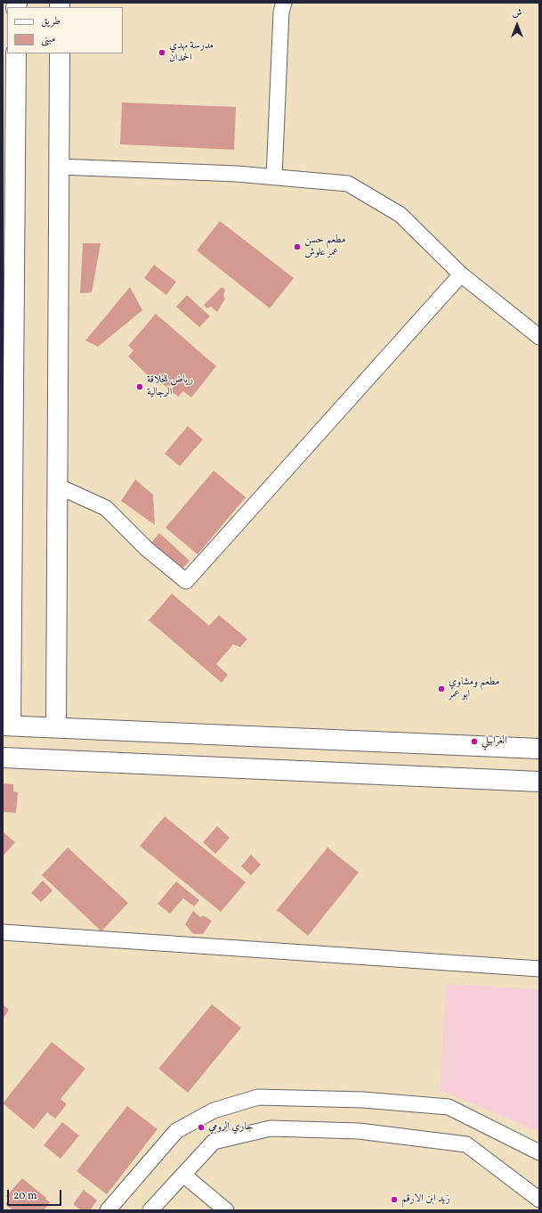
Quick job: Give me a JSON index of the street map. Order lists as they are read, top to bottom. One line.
{"places":["مدرسة مهدي الحمدان","مطعم حسن عمر علوش","رياض للحلاقة الرجالية","مطعم ومشاوي ابو عمر","الغرابيلي","جاري الرومي","زيد ابن الارقم"],"legend":["طريق","مبنى"],"scale_bar":"20 m","north":"top"}
